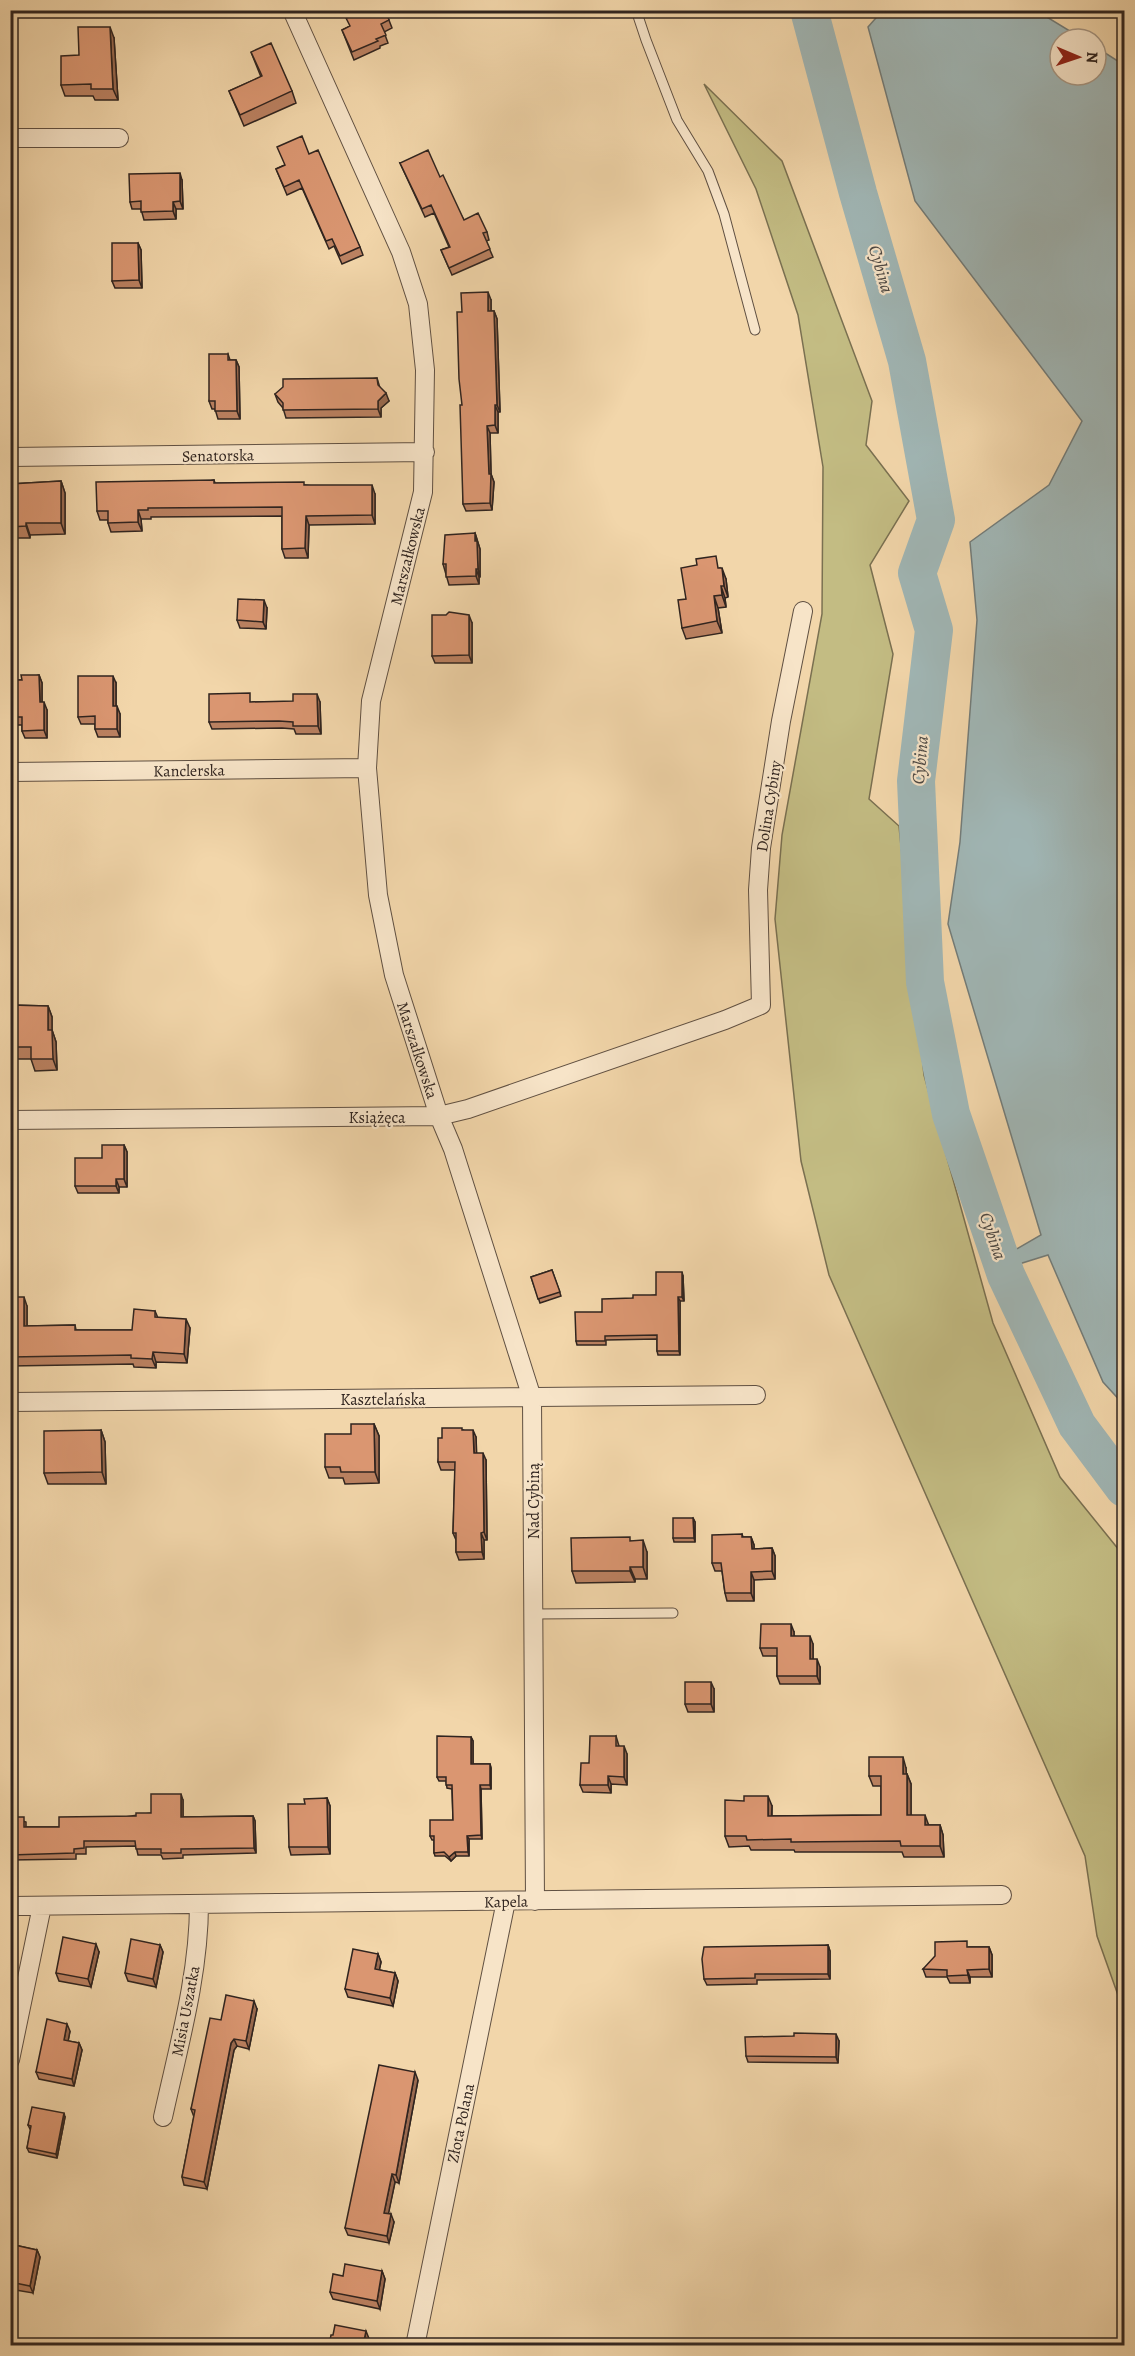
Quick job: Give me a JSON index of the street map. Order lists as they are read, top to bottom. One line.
{"streets":{"street":["Senatorska","Marszałkowska","Kanclerska","Dolina Cybiny","Książęca","Kasztelańska","Nad Cybiną","Kapela","Misia Uszatka","Złota Polana"]},"crossings":[["Senatorska","Marszałkowska"],["Marszałkowska","Kanclerska"],["Marszałkowska","Książęca"],["Marszałkowska","Nad Cybiną"],["Dolina Cybiny","Książęca"],["Książęca","Nad Cybiną"],["Kasztelańska","Nad Cybiną"],["Nad Cybiną","Kapela"],["Kapela","Misia Uszatka"],["Kapela","Złota Polana"]],"water":["Cybina"],"north":"right"}
